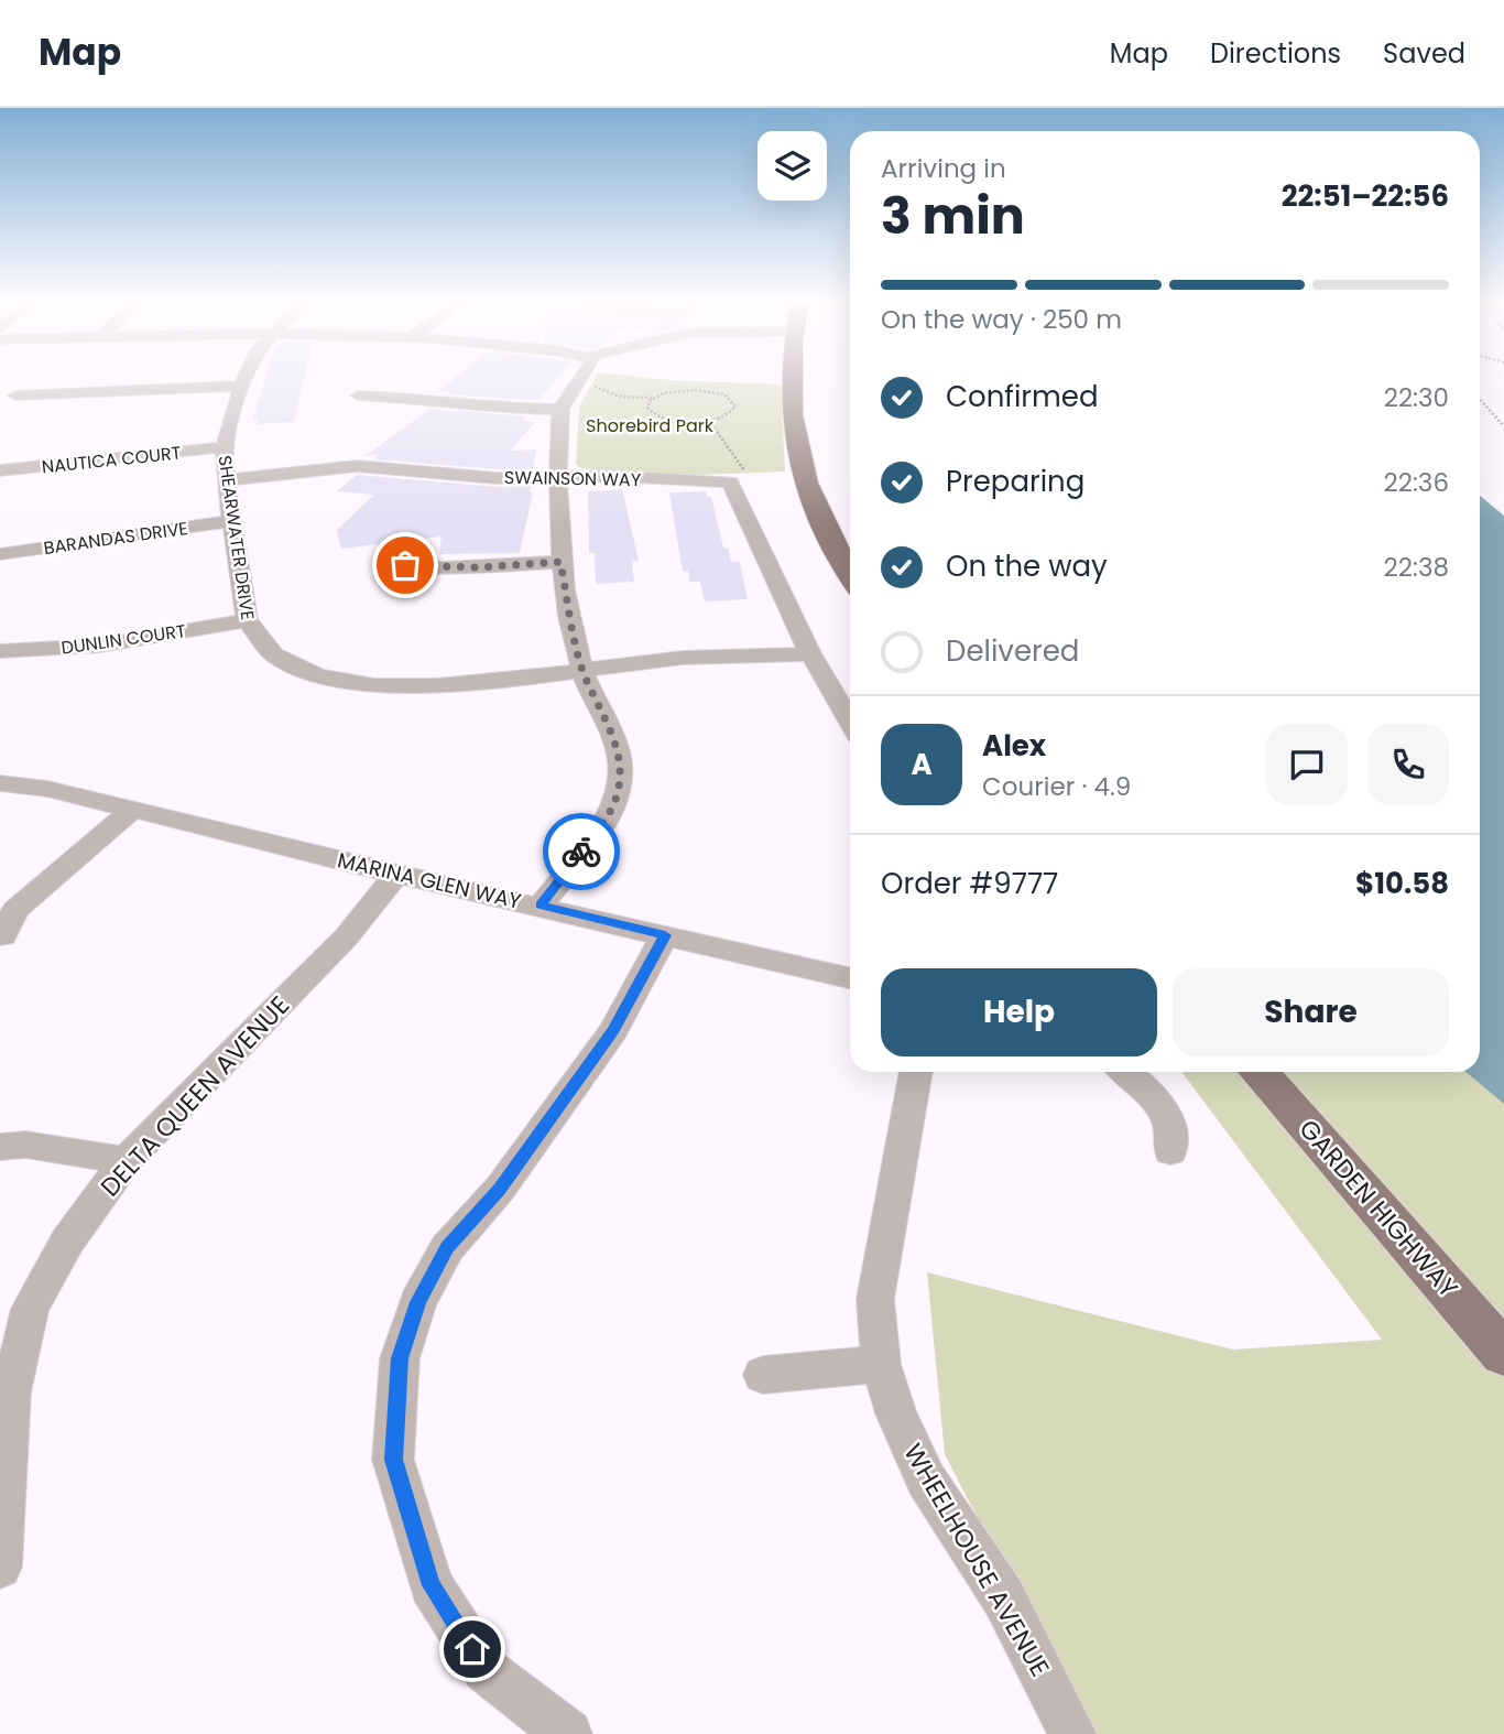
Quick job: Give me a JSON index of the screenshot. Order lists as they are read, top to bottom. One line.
{"streets":{"main road":["GARDEN HIGHWAY"],"street":["NAUTICA COURT","SWAINSON WAY","BARANDAS DRIVE","SHEARWATER DRIVE","DUNLIN COURT","MARINA GLEN WAY","DELTA QUEEN AVENUE","WHEELHOUSE AVENUE"]},"crossings":[["NAUTICA COURT","SHEARWATER DRIVE"],["SWAINSON WAY","SHEARWATER DRIVE"],["BARANDAS DRIVE","SHEARWATER DRIVE"],["SHEARWATER DRIVE","DUNLIN COURT"],["MARINA GLEN WAY","DELTA QUEEN AVENUE"]],"parks":["Shorebird Park"],"page":{"header":"Map","nav":["Map","Directions","Saved"],"heading":["3 min","Arriving in","22:51–22:56"],"panel":["Alex","Courier · 4.9","Order #9777","$10.58"],"bar":"On the way · 250 m","list":[["Confirmed","22:30"],["Preparing","22:36"],["On the way","22:38"],"Delivered"],"round":"A","buttons":["Help","Share"]}}
